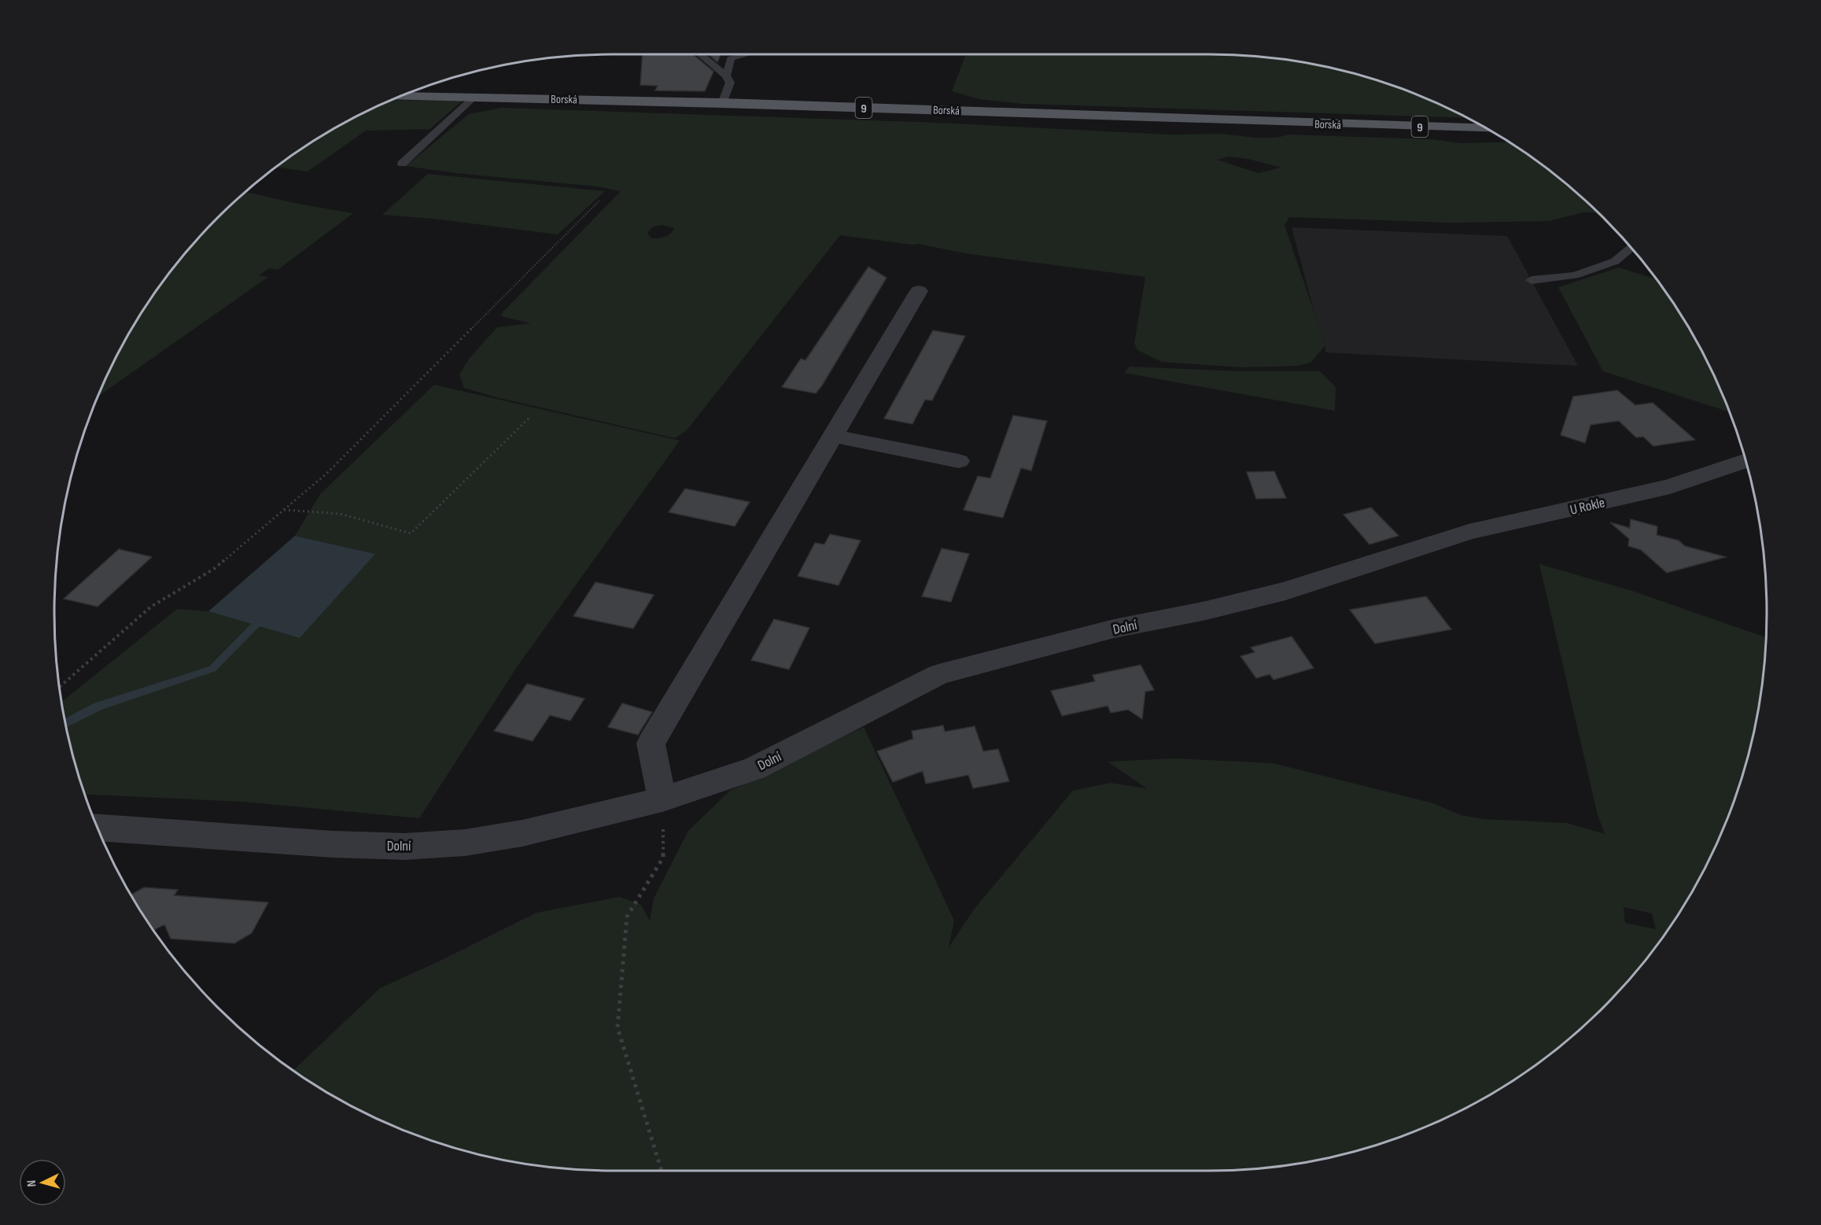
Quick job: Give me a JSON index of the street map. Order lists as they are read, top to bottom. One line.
{"streets":{"main road":["Borská","9"],"street":["U Rokle","Dolní"]},"crossings":[["U Rokle","Dolní"]],"north":"left"}
